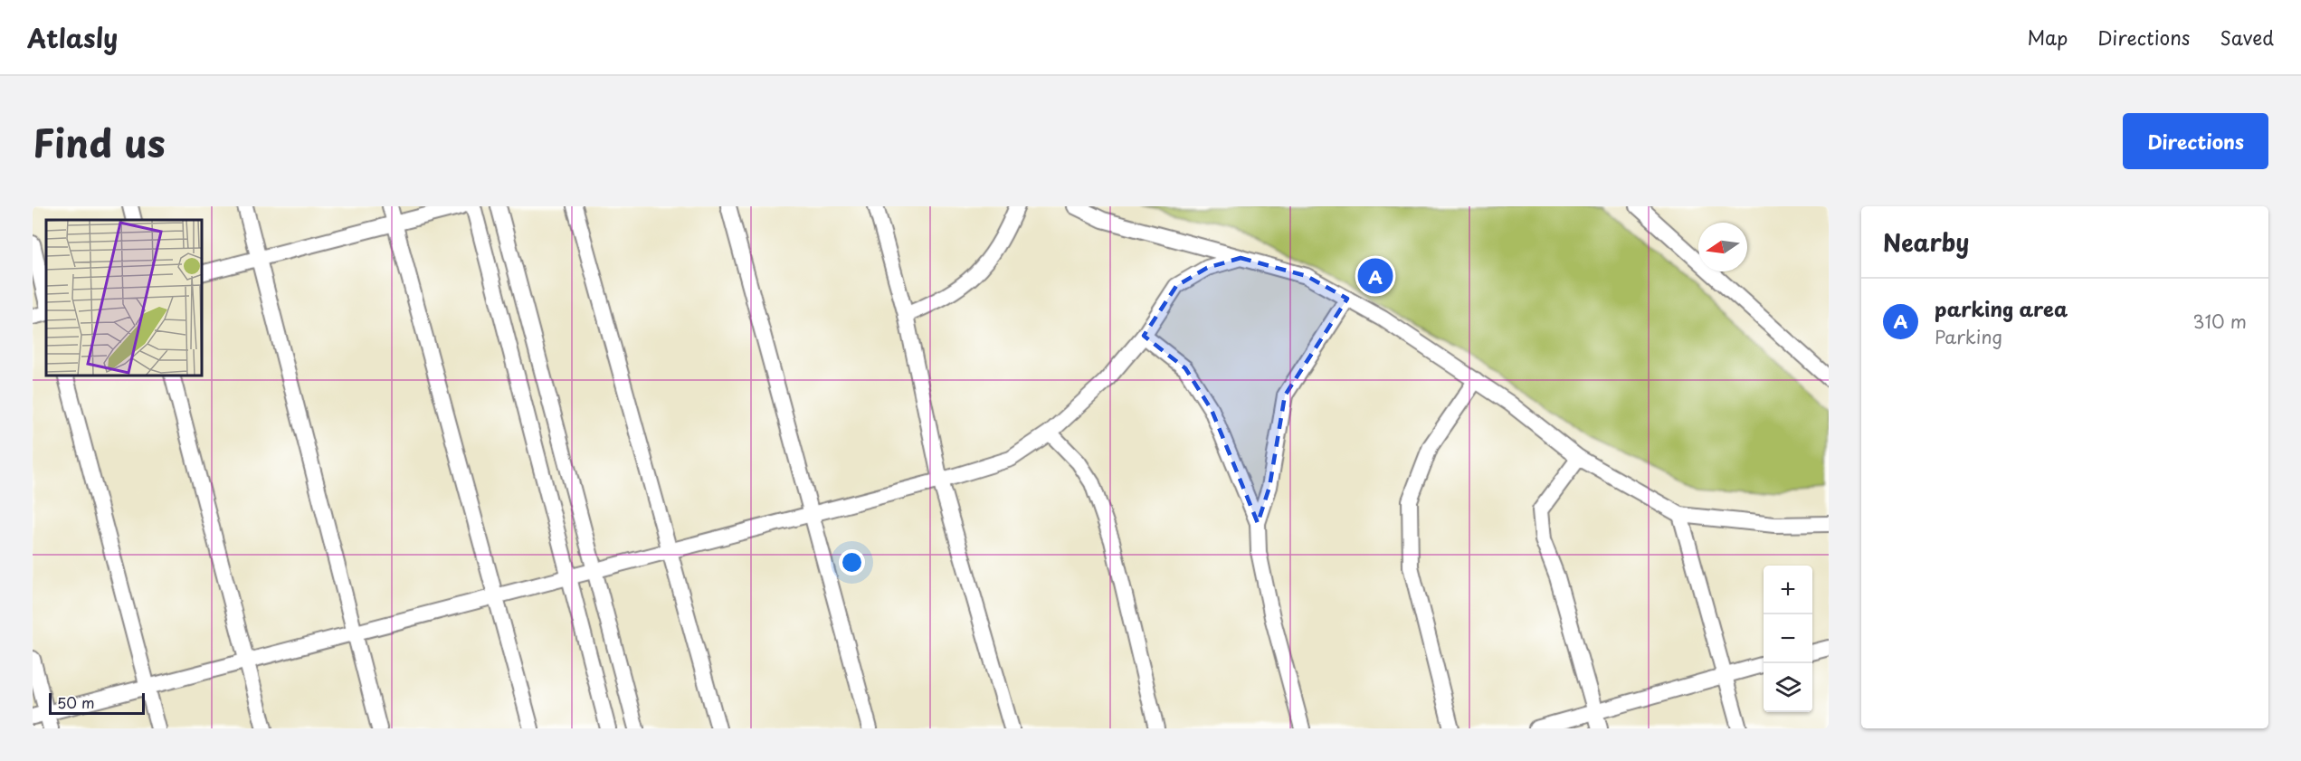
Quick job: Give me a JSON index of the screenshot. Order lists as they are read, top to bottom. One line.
{"scale_bar":"50 m","north":"left","page":{"header":"Atlasly","nav":["Map","Directions","Saved"],"title":"Find us","buttons":"Directions","heading":"Nearby","pins":"A","list":[{"mark":"A","name":"parking area","note":"Parking","value":"310 m"}],"map_buttons":["+","−"],"scale":"50 m"}}
